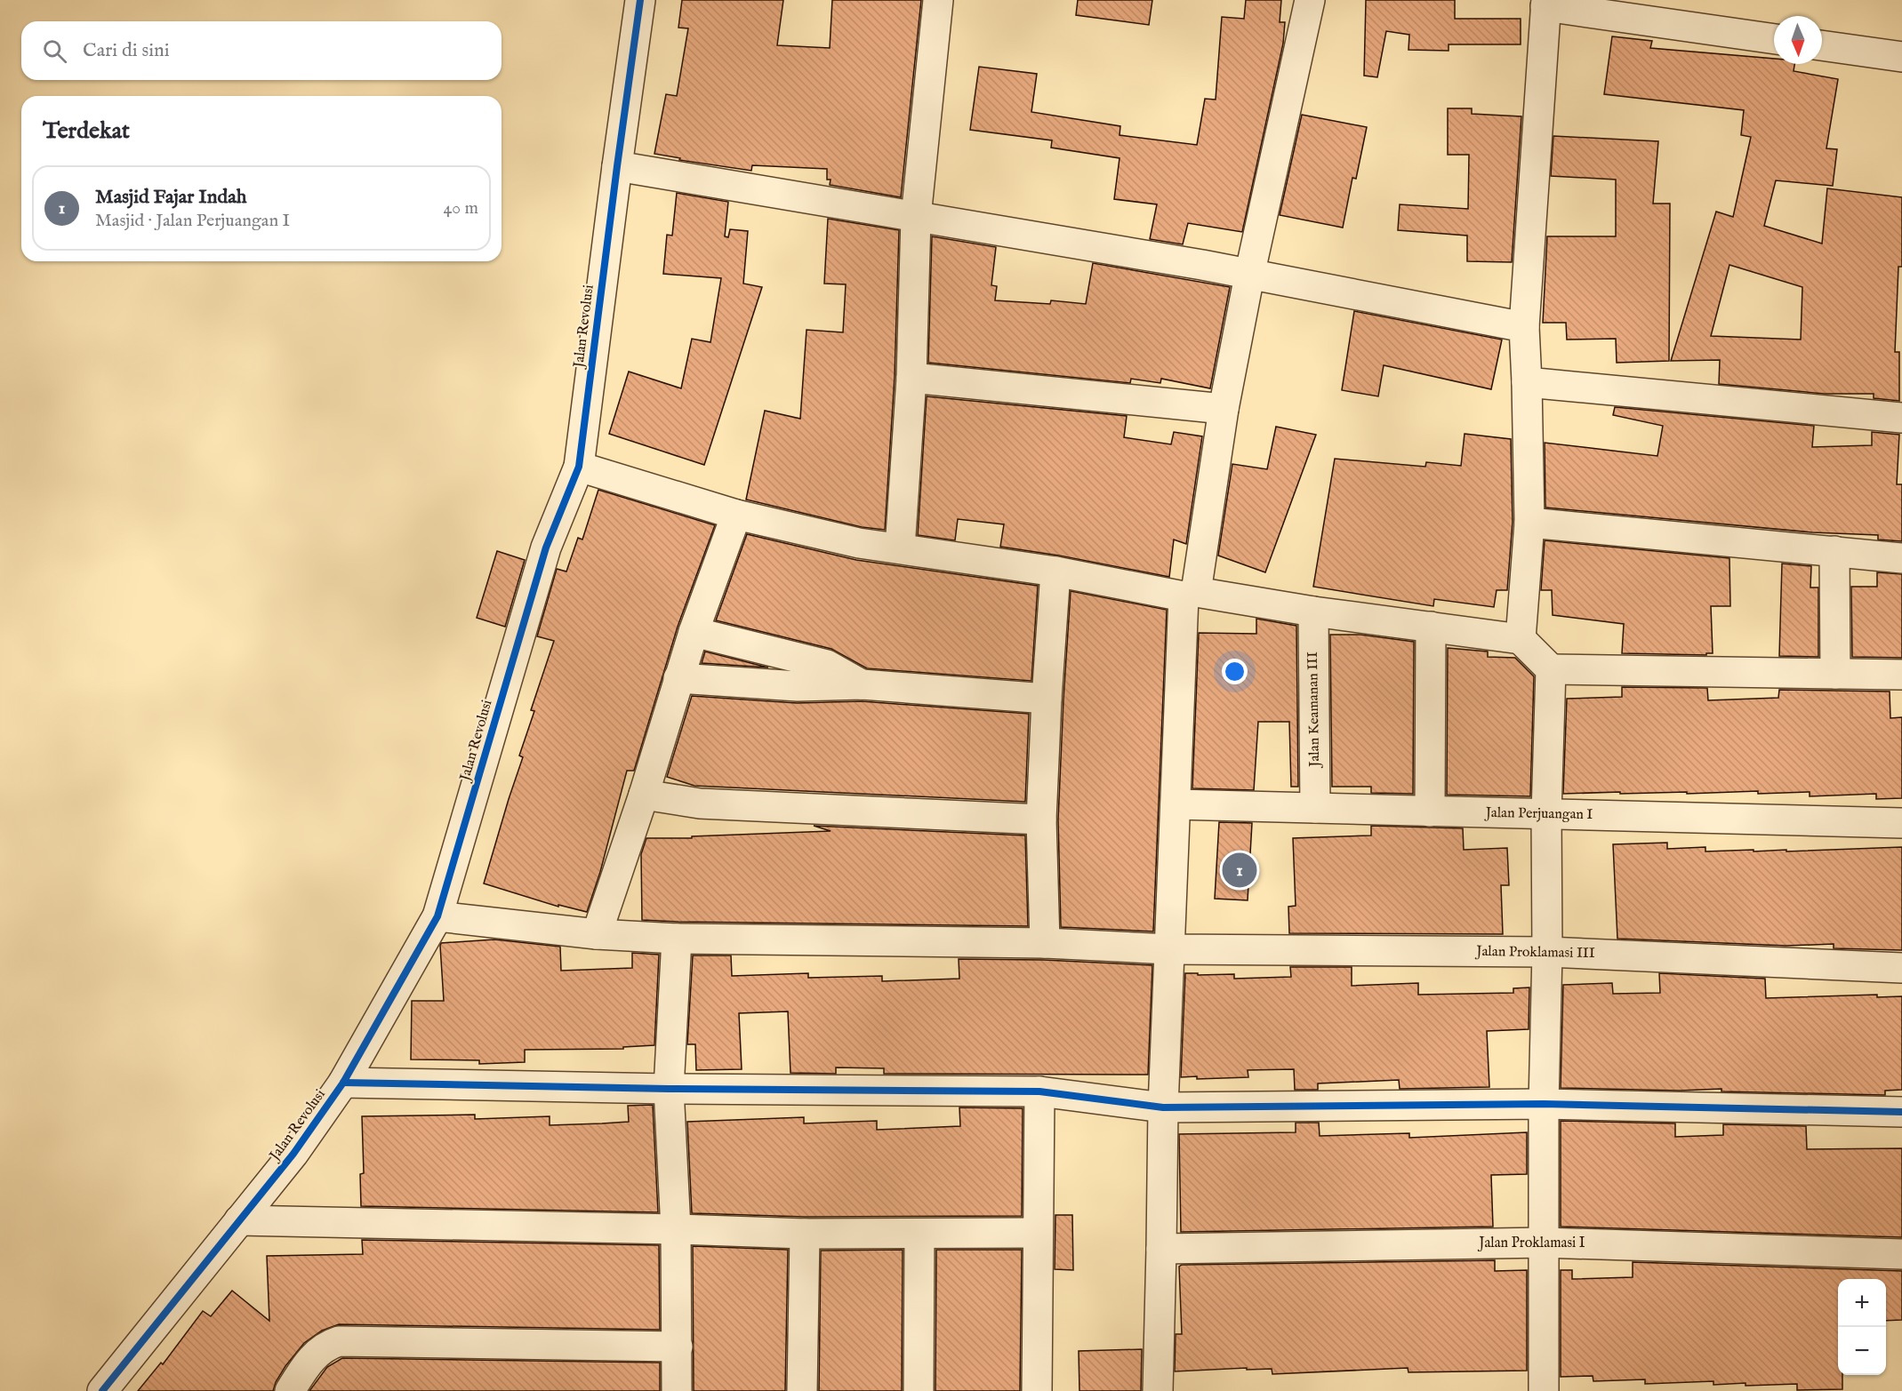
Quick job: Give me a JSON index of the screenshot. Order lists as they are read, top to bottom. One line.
{"streets":{"street":["Jalan Revolusi","Jalan Keamanan III","Jalan Perjuangan I","Jalan Proklamasi III","Jalan Proklamasi I"]},"crossings":[["Jalan Revolusi","Jalan Proklamasi III"],["Jalan Keamanan III","Jalan Perjuangan I"]],"north":"bottom","page":{"search":"Cari di sini","heading":"Terdekat","list":[{"mark":"1","name":"Masjid Fajar Indah","note":"Masjid · Jalan Perjuangan I","value":"40 m"}],"pins":"1","map_buttons":["+","−"]}}
